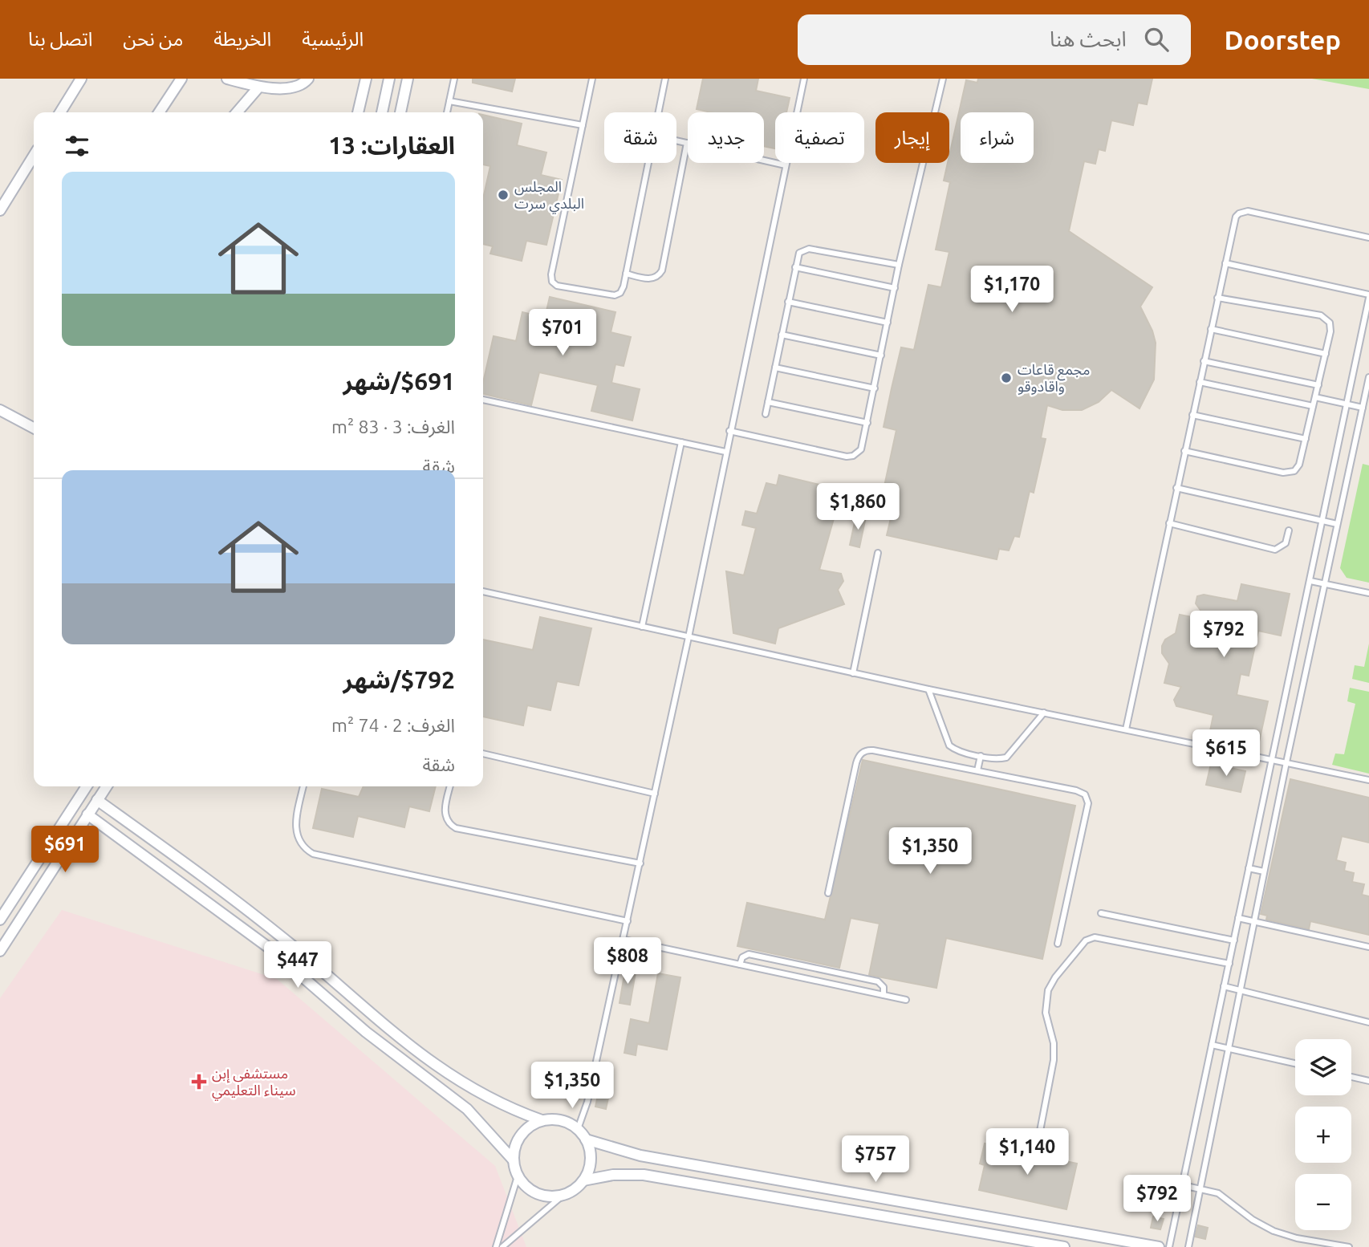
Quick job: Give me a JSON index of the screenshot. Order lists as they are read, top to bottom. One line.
{"places":{"other":["المجلس البلدي سرت","مجمع قاعات واقادوقو"],"health":["مستشفى إبن سيناء التعليمي"]},"page":{"header":"Doorstep","search":"ابحث هنا","nav":["الرئيسية","الخريطة","من نحن","اتصل بنا"],"chip":["شراء","إيجار","تصفية","جديد","شقة"],"heading":"العقارات: 13","list":[{"name":"$691/شهر","note":"الغرف: 3 · 83 m² · شقة"},{"name":"$792/شهر","note":"الغرف: 2 · 74 m² · شقة"}],"price":["$1,170","$701","$1,860","$792","$615","$691","$1,350","$808","$447","$1,350","$1,140","$757","$792"],"map_buttons":["+","−"]}}
